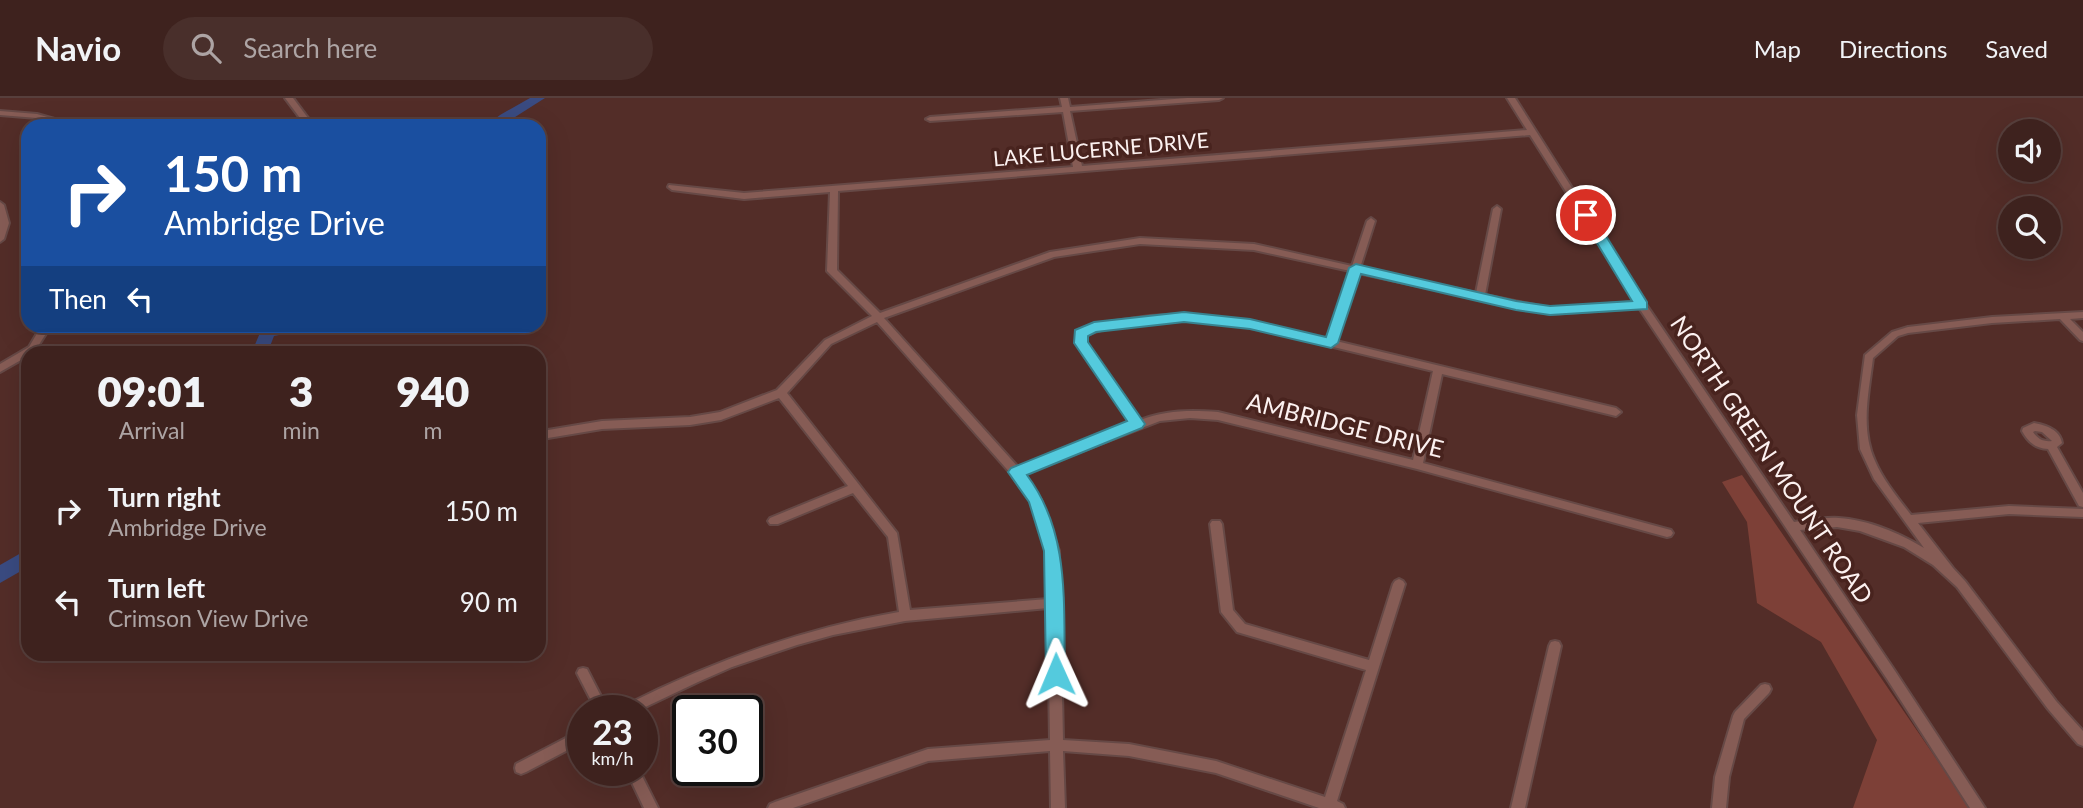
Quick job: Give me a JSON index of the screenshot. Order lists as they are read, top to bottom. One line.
{"streets":{"street":["LAKE LUCERNE DRIVE","AMBRIDGE DRIVE","NORTH GREEN MOUNT ROAD"]},"crossings":[["LAKE LUCERNE DRIVE","NORTH GREEN MOUNT ROAD"]],"page":{"header":"Navio","search":"Search here","nav":["Map","Directions","Saved"],"turn":["150 m","Ambridge Drive"],"then":"Then","eta":["09:01","Arrival","3","min","940","m"],"list":[{"name":"Turn right","note":"Ambridge Drive","value":"150 m"},{"name":"Turn left","note":"Crimson View Drive","value":"90 m"}],"speed":"23 km/h","limit":"30"}}
